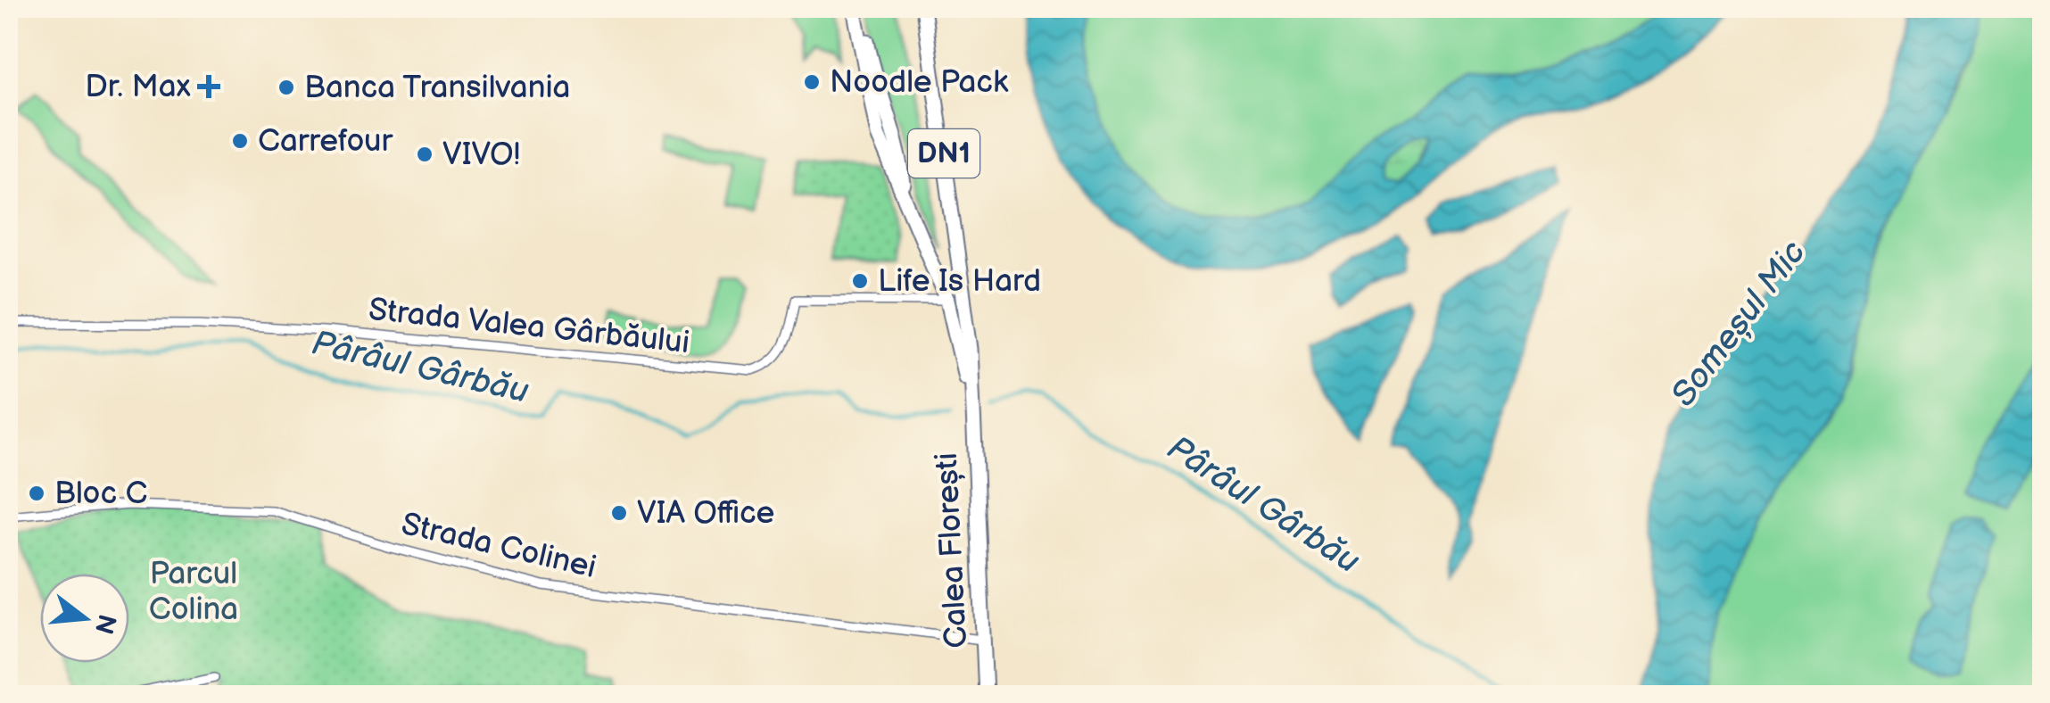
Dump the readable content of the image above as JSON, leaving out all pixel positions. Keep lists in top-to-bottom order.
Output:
{
  "streets": {
    "main road": ["DN1", "Calea Florești"],
    "street": ["Strada Valea Gârbăului", "Strada Colinei"]
  },
  "crossings": [
    ["DN1", "Strada Valea Gârbăului"],
    ["DN1", "Calea Florești"],
    ["Strada Colinei", "Calea Florești"]
  ],
  "water": ["Someșul Mic", "Pârâul Gârbău"],
  "parks": ["Parcul Colina"],
  "places": {
    "other": [
      "Noodle Pack",
      "Banca Transilvania",
      "Carrefour",
      "VIVO!",
      "Life Is Hard",
      "Bloc C",
      "VIA Office"
    ],
    "health": ["Dr. Max"]
  },
  "north": "right"
}
